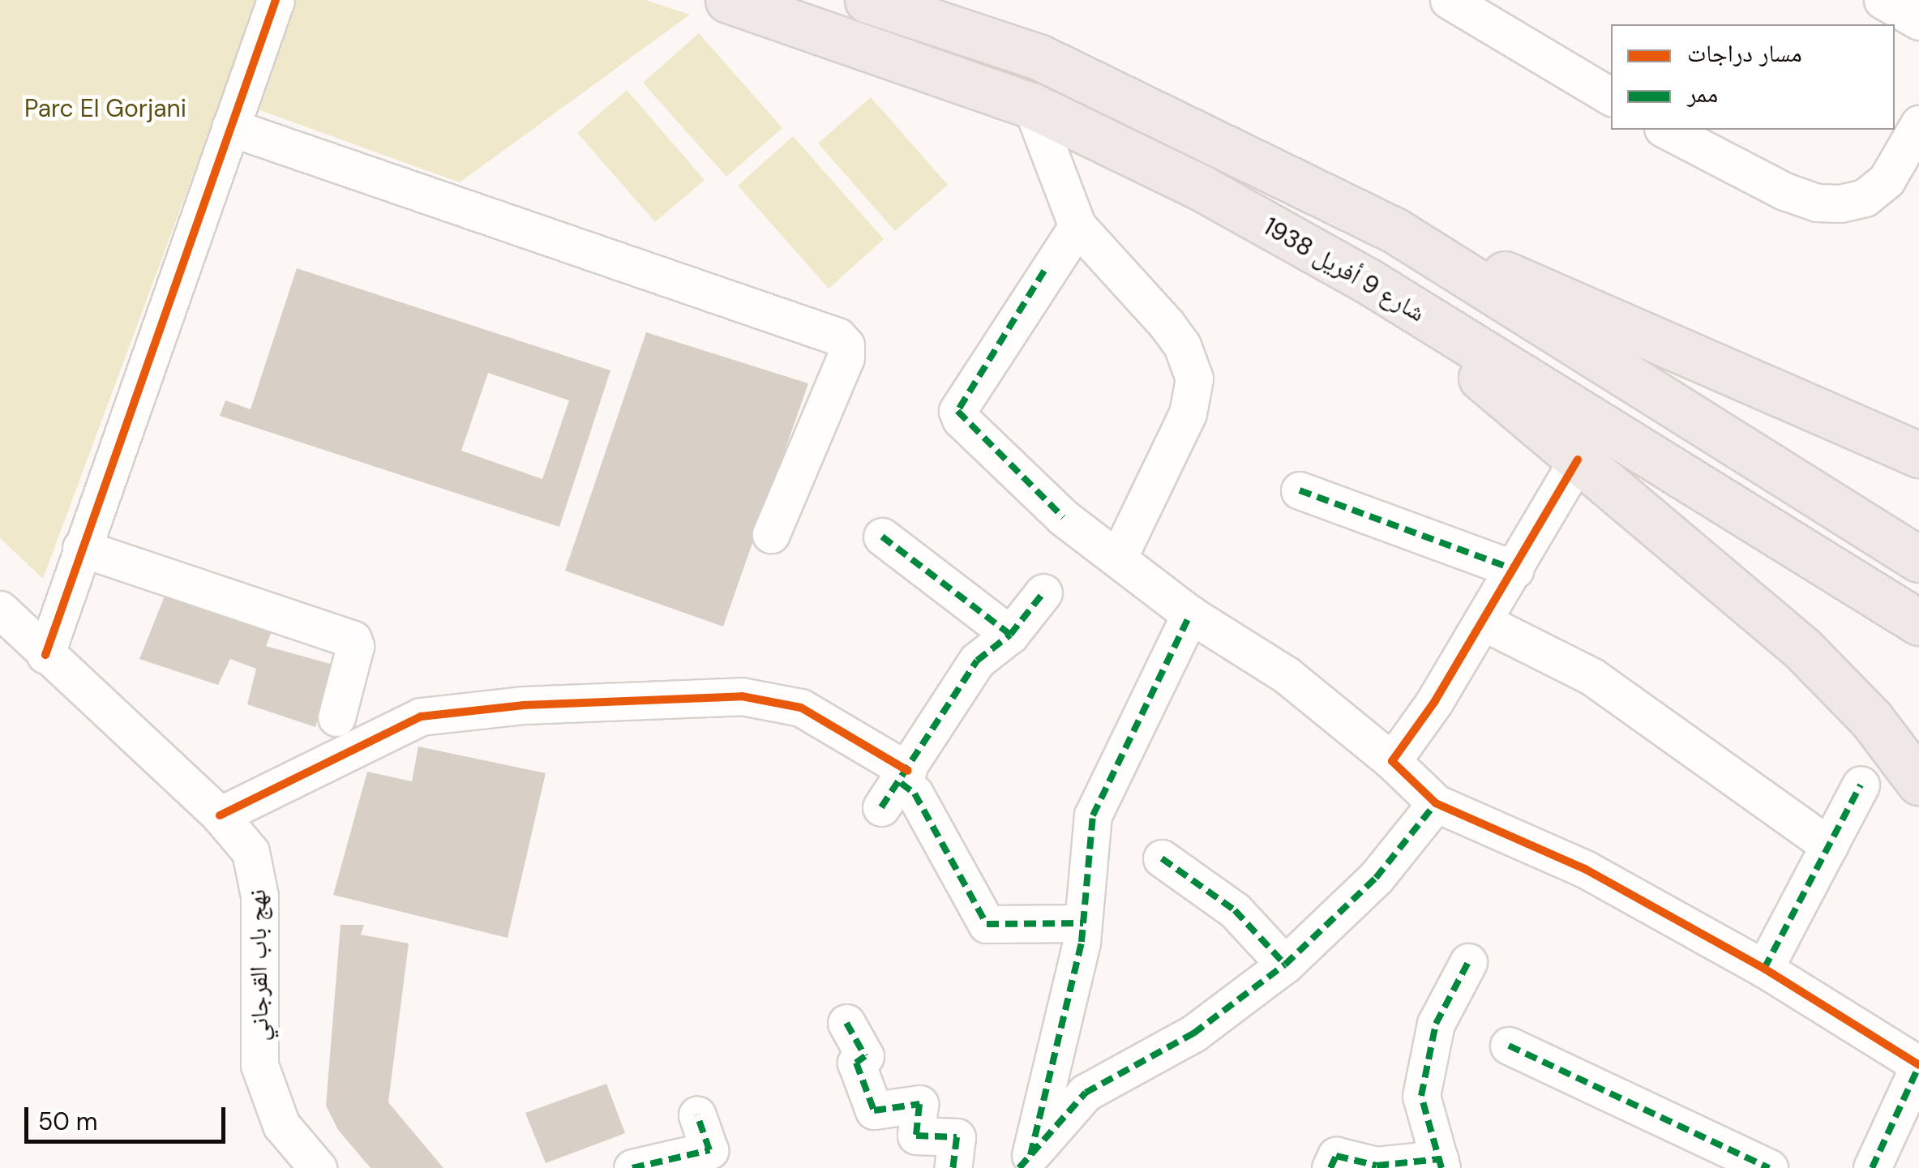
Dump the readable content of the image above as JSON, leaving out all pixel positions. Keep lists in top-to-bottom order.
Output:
{
  "streets": {
    "main road": ["شارع 9 أفريل 1938"],
    "street": ["نهج باب القرجاني"]
  },
  "parks": ["Parc El Gorjani"],
  "legend": ["مسار دراجات", "ممر"],
  "scale_bar": "50 m"
}
